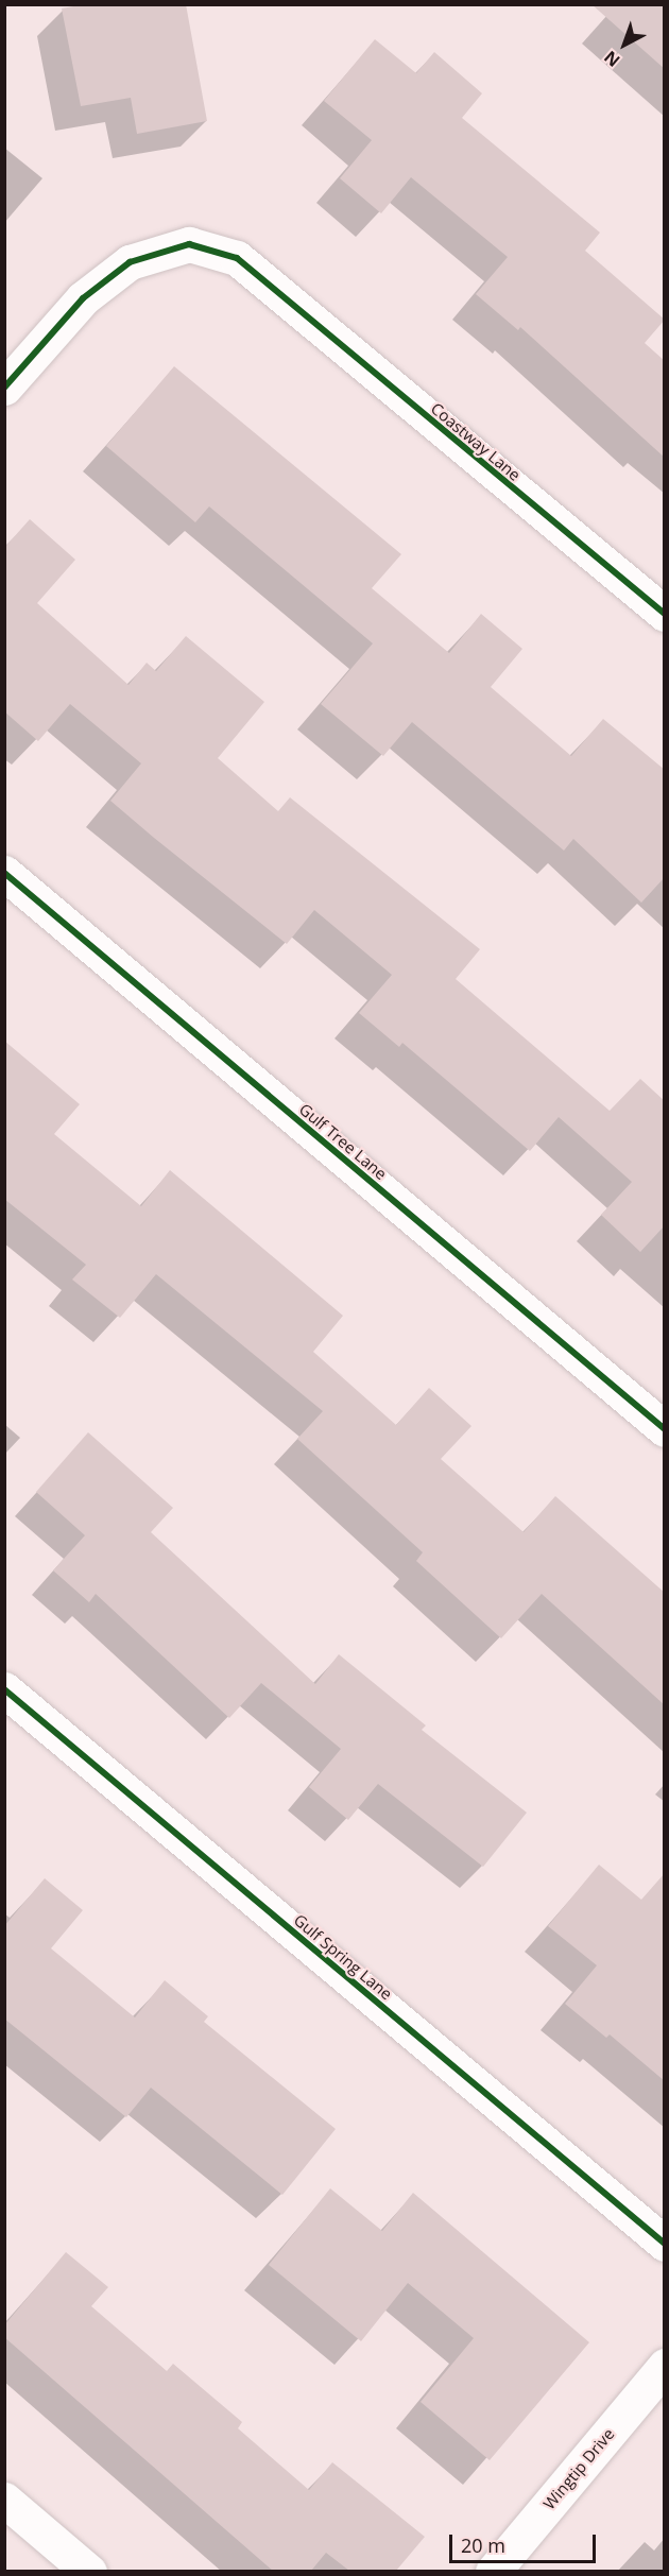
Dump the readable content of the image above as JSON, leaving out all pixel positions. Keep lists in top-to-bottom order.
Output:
{
  "streets": {
    "street": [
      "Coastway Lane",
      "Gulf Tree Lane",
      "Gulf Spring Lane",
      "Wingtip Drive"
    ]
  },
  "scale_bar": "20 m",
  "north": "bottom left"
}
